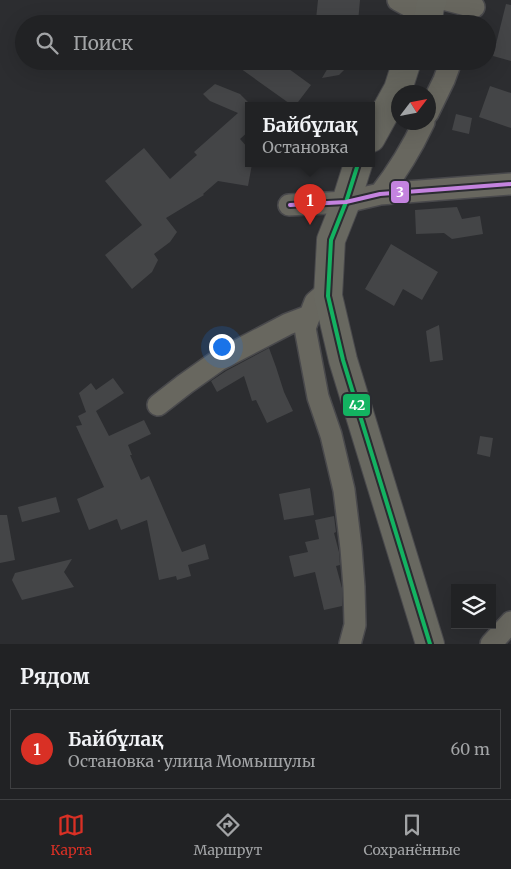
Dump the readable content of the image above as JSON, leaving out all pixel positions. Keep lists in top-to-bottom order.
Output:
{
  "lines": ["transit line 42", "transit line 3"],
  "north": "top right",
  "page": {
    "search": "Поиск",
    "popup": ["Байбұлақ", "Остановка"],
    "pins": "1",
    "heading": "Рядом",
    "list": [
      {
        "mark": "1",
        "name": "Байбұлақ",
        "note": "Остановка · улица Момышулы",
        "value": "60 m"
      }
    ],
    "nav": ["Карта", "Маршрут", "Сохранённые"]
  }
}
